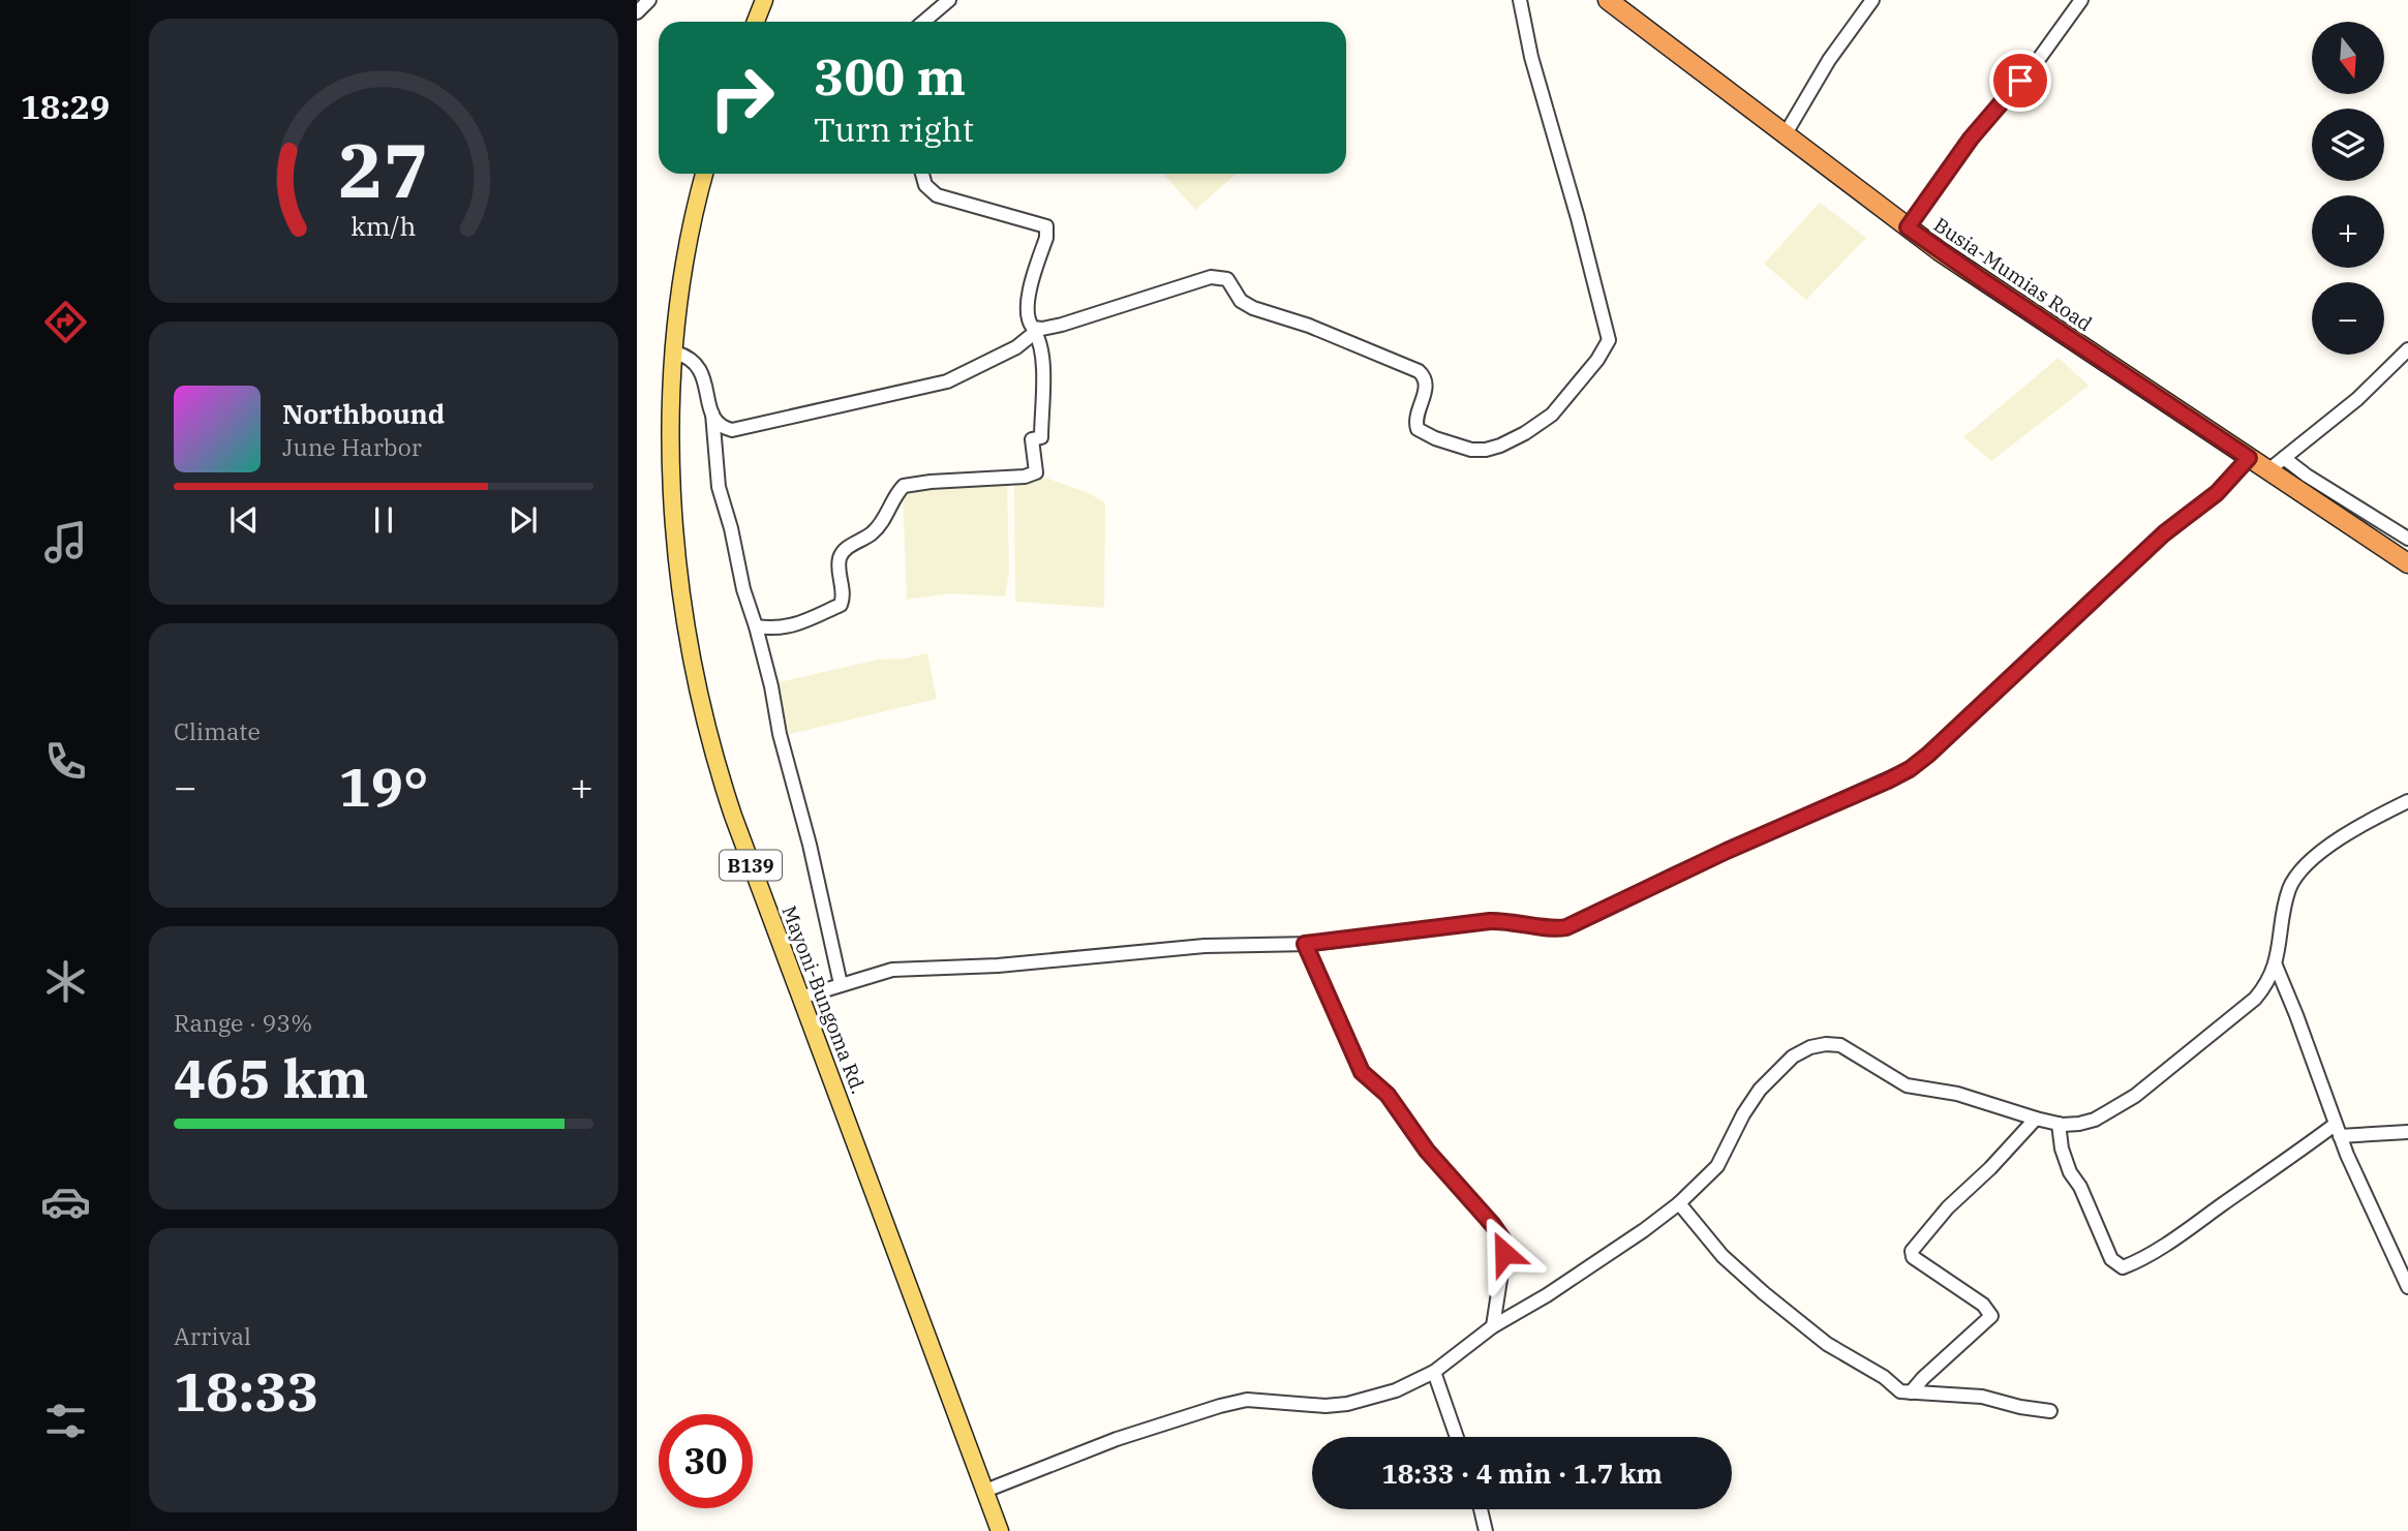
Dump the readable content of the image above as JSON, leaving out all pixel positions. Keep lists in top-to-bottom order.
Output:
{
  "streets": {
    "highway": ["Busia-Mumias Road"],
    "main road": ["B139", "Mayoni-Bungoma Rd."]
  },
  "north": "bottom",
  "page": {
    "tabs": "18:29",
    "map_buttons": ["+", "−"],
    "turn": ["300 m", "Turn right"],
    "song": ["Northbound", "June Harbor"],
    "tile": [
      "Climate",
      ["Range · 93%", "465 km"],
      ["Arrival", "18:33"]
    ],
    "heat": ["−", "19°", "+"],
    "limit": "30",
    "trip": "18:33 · 4 min · 1.7 km",
    "gauge": ["27", "km/h"]
  }
}
